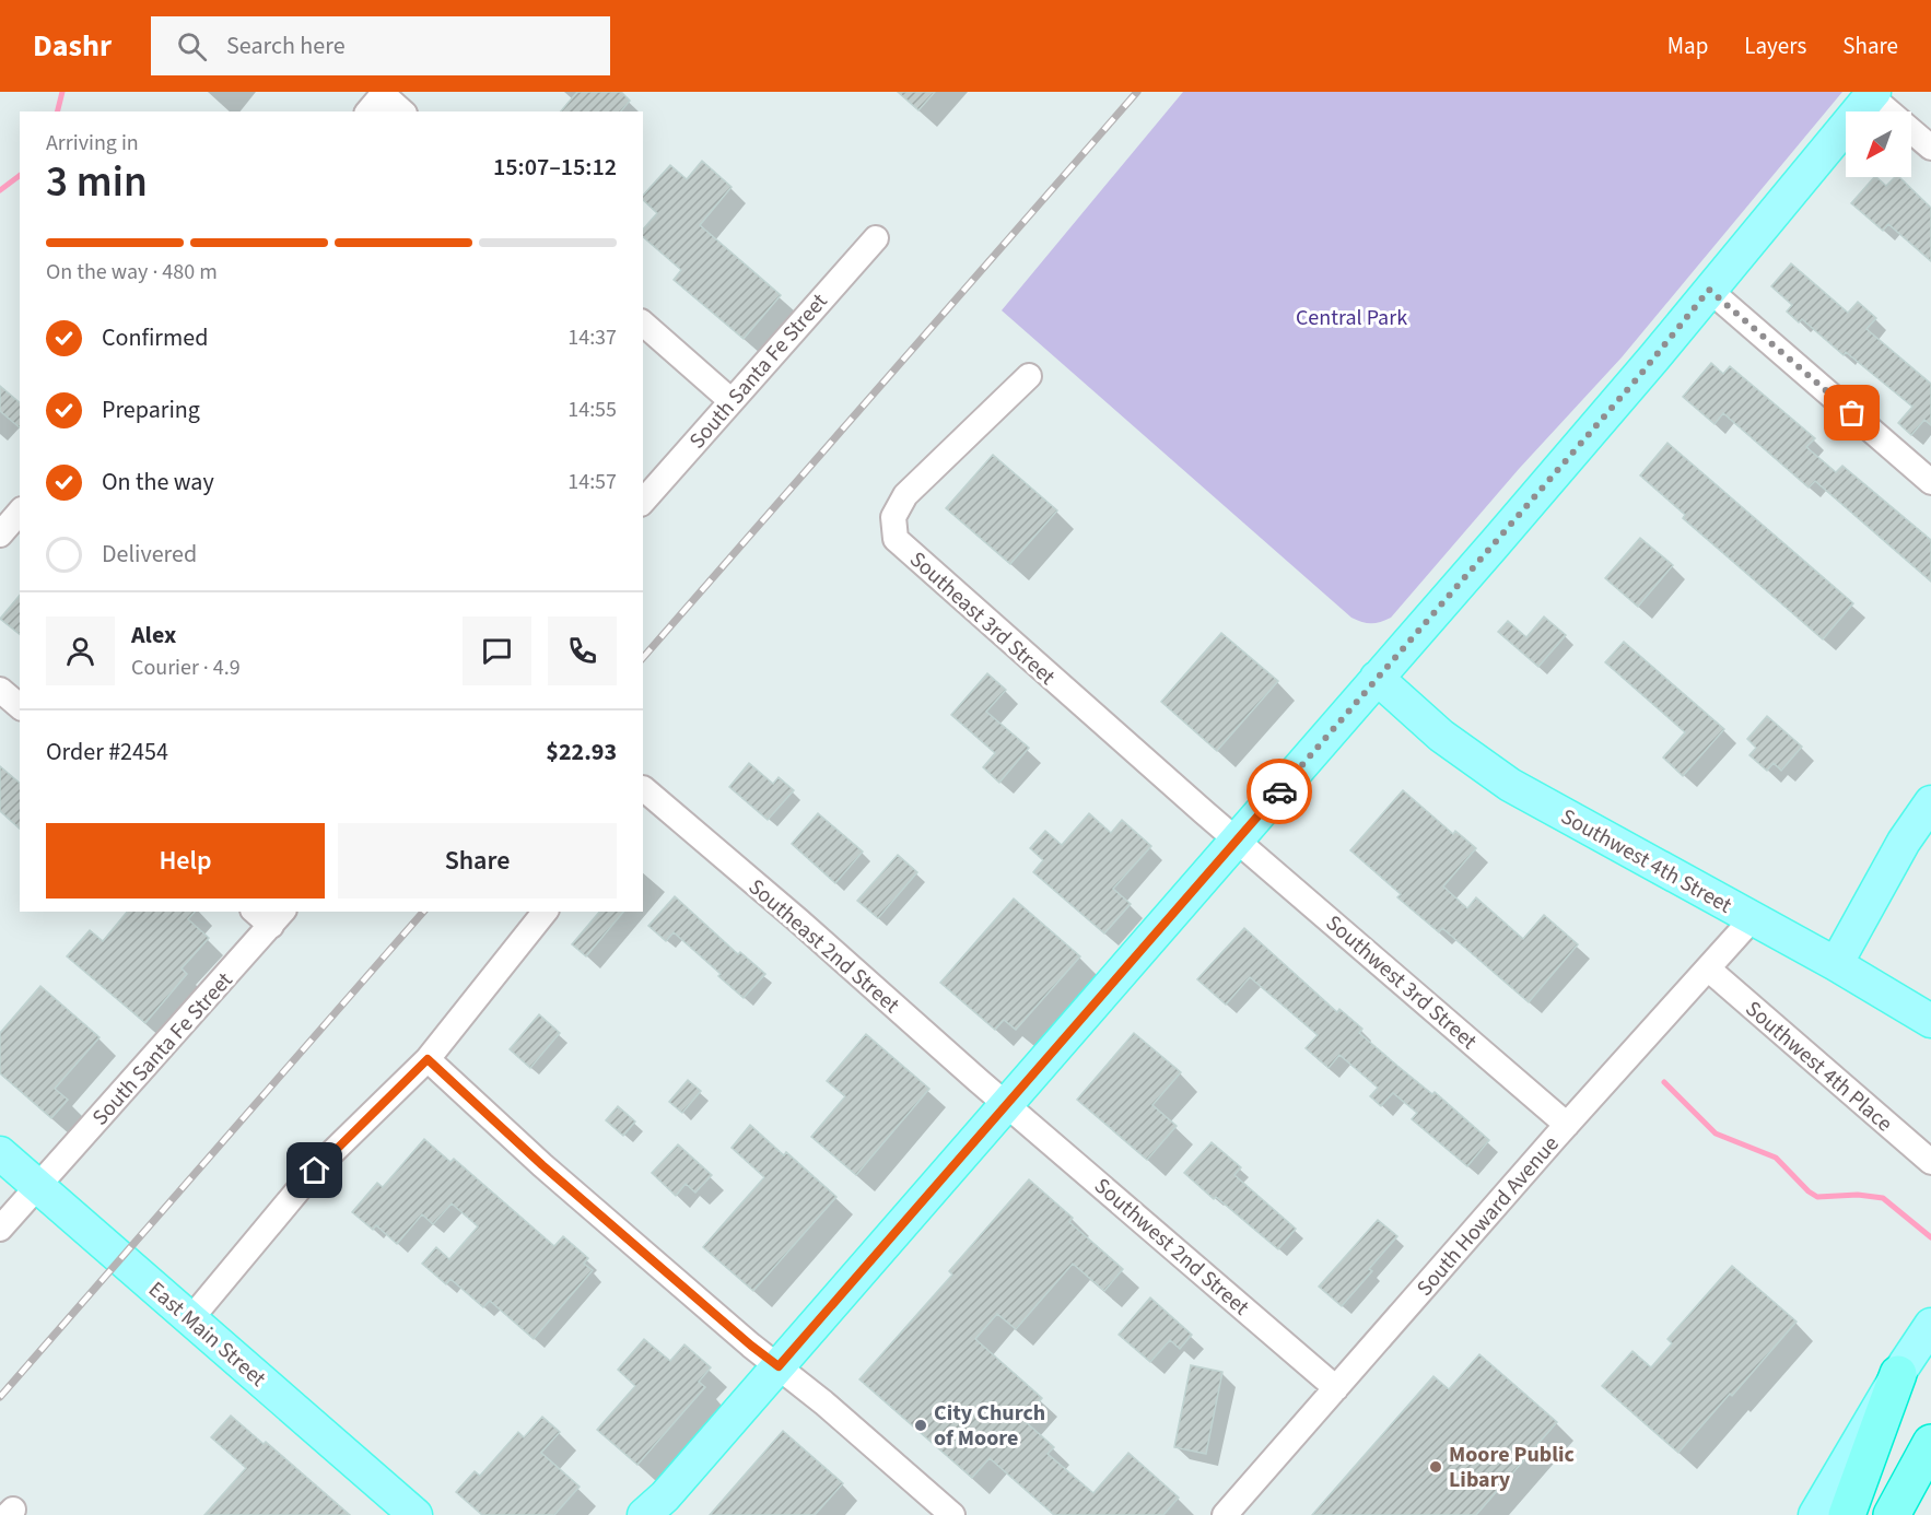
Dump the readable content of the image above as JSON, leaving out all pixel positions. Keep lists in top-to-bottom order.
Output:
{
  "streets": {
    "main road": ["Southwest 4th Street", "East Main Street"],
    "street": [
      "South Santa Fe Street",
      "Southeast 3rd Street",
      "Southeast 2nd Street",
      "Southwest 3rd Street",
      "Southwest 4th Place",
      "South Howard Avenue",
      "Southwest 2nd Street"
    ]
  },
  "crossings": [
    ["South Santa Fe Street", "East Main Street"],
    ["Southeast 3rd Street", "Southwest 3rd Street"],
    ["Southwest 4th Street", "South Howard Avenue"],
    ["Southeast 2nd Street", "Southwest 2nd Street"],
    ["Southwest 3rd Street", "South Howard Avenue"],
    ["Southwest 4th Place", "South Howard Avenue"],
    ["South Howard Avenue", "Southwest 2nd Street"]
  ],
  "parks": ["Central Park"],
  "places": ["City Church of Moore", "Moore Public Libary"],
  "north": "bottom left",
  "page": {
    "header": "Dashr",
    "search": "Search here",
    "nav": ["Map", "Layers", "Share"],
    "heading": ["3 min", "Arriving in", "15:07–15:12"],
    "panel": [
      "Alex",
      "Courier · 4.9",
      "Order #2454",
      "$22.93"
    ],
    "bar": "On the way · 480 m",
    "list": [
      ["Confirmed", "14:37"],
      ["Preparing", "14:55"],
      ["On the way", "14:57"],
      "Delivered"
    ],
    "buttons": ["Help", "Share"]
  }
}
